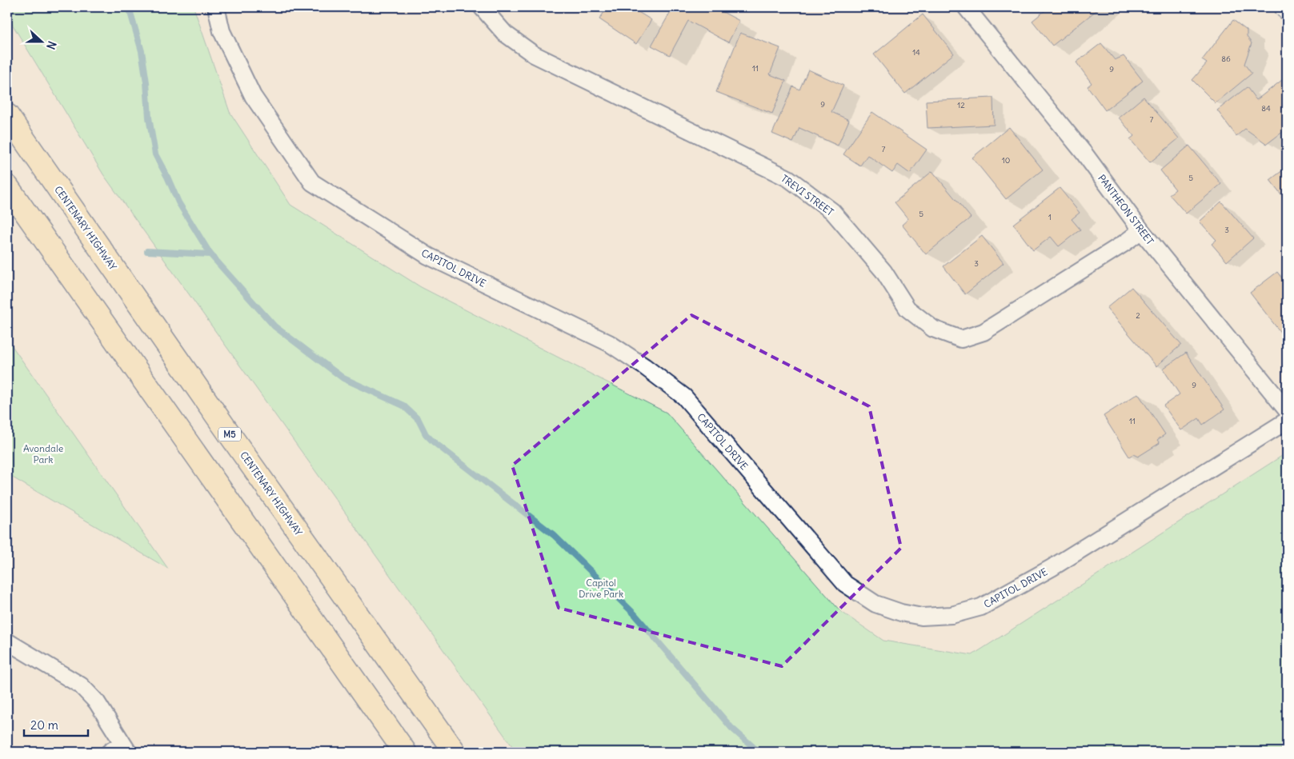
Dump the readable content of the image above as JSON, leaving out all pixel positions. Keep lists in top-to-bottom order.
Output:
{
  "streets": {
    "highway": ["CENTENARY HIGHWAY", "M5"],
    "street": ["TREVI STREET", "PANTHEON STREET", "CAPITOL DRIVE"]
  },
  "crossings": [
    ["TREVI STREET", "PANTHEON STREET"]
  ],
  "parks": ["Avondale Park", "Capitol Drive Park"],
  "house_numbers": [
    "14",
    "86",
    "11",
    "9",
    "9",
    "12",
    "84",
    "7",
    "7",
    "10",
    "5",
    "5",
    "1",
    "3",
    "3",
    "2",
    "9",
    "11"
  ],
  "scale_bar": "20 m",
  "north": "right"
}
